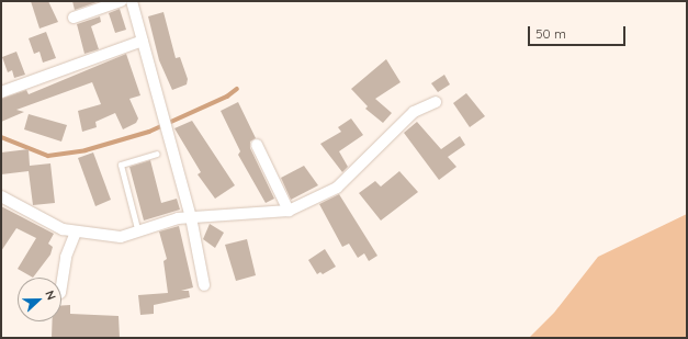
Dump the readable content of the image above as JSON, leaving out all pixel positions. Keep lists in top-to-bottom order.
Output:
{
  "scale_bar": "50 m",
  "north": "right"
}
